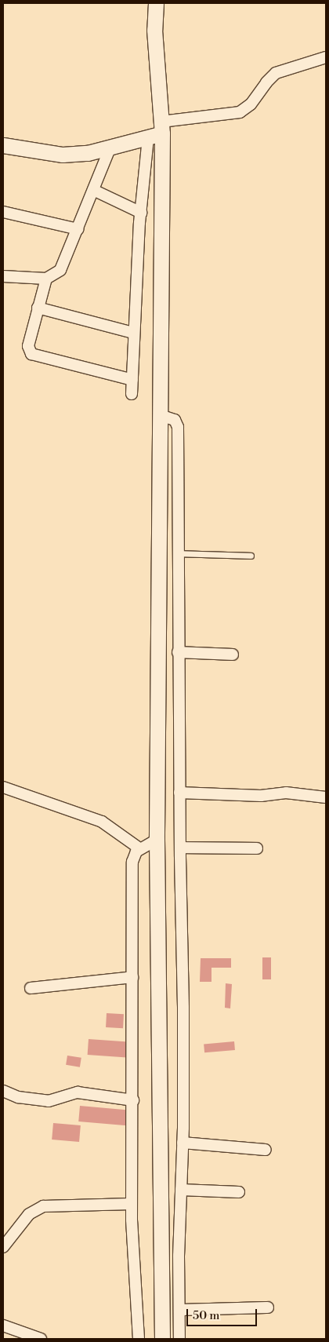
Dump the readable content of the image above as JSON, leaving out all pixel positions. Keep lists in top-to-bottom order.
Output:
{
  "scale_bar": "50 m"
}
